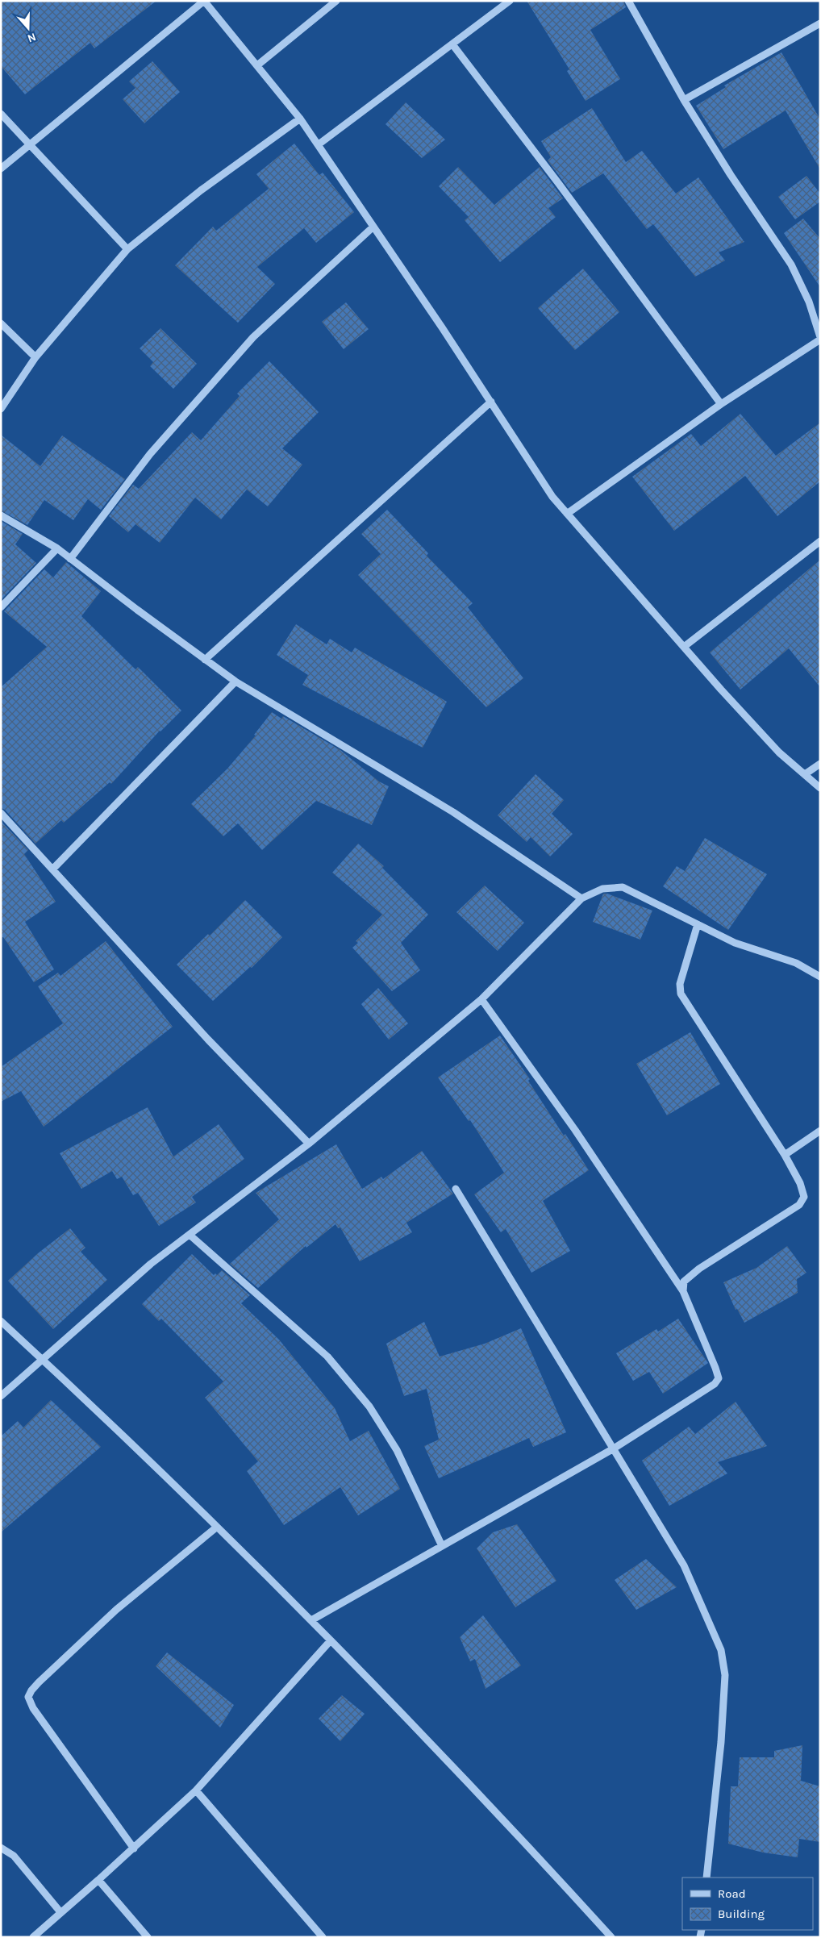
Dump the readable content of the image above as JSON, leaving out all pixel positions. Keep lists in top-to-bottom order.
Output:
{
  "legend": ["Road", "Building"],
  "north": "bottom"
}
